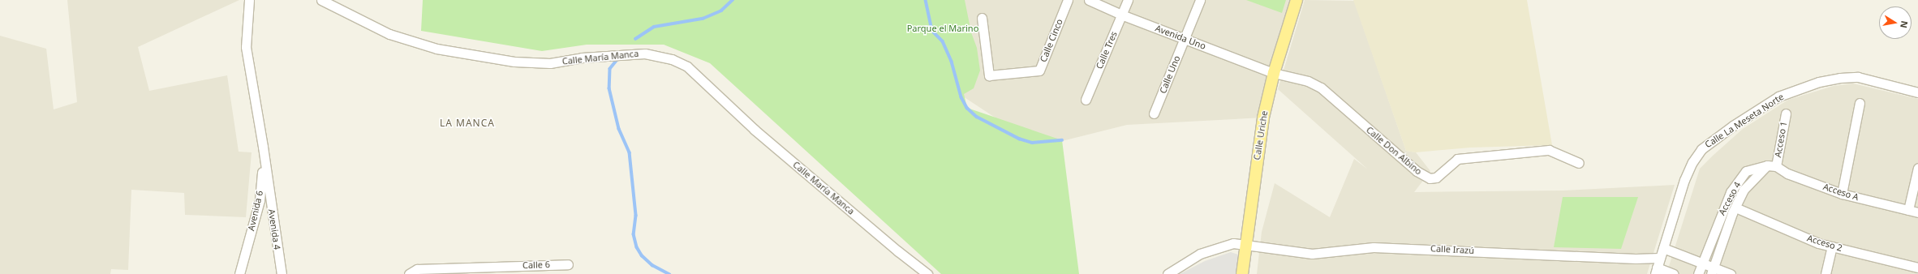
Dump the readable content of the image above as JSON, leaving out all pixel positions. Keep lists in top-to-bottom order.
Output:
{
  "streets": {
    "main road": ["Calle Uriche"],
    "street": [
      "Avenida Uno",
      "Calle Cinco",
      "Calle Tres",
      "Calle María Manca",
      "Calle Uno",
      "Calle La Meseta Norte",
      "Acceso 1",
      "Calle Don Albino",
      "Acceso A",
      "Acceso 4",
      "Avenida 6",
      "Avenida 4",
      "Acceso 2",
      "Calle Irazú",
      "Calle 6"
    ]
  },
  "crossings": [
    ["Avenida Uno", "Calle Tres"],
    ["Avenida Uno", "Calle Uno"],
    ["Avenida Uno", "Calle Uriche"],
    ["Avenida Uno", "Calle Don Albino"],
    ["Calle La Meseta Norte", "Calle Irazú"],
    ["Calle Uriche", "Calle Don Albino"],
    ["Calle Uriche", "Calle Irazú"],
    ["Acceso 1", "Acceso A"],
    ["Acceso 1", "Acceso 4"],
    ["Acceso A", "Acceso 4"],
    ["Acceso 4", "Acceso 2"],
    ["Avenida 6", "Avenida 4"]
  ],
  "districts": ["LA MANCA"],
  "parks": ["Parque el Marino"],
  "north": "right"
}
